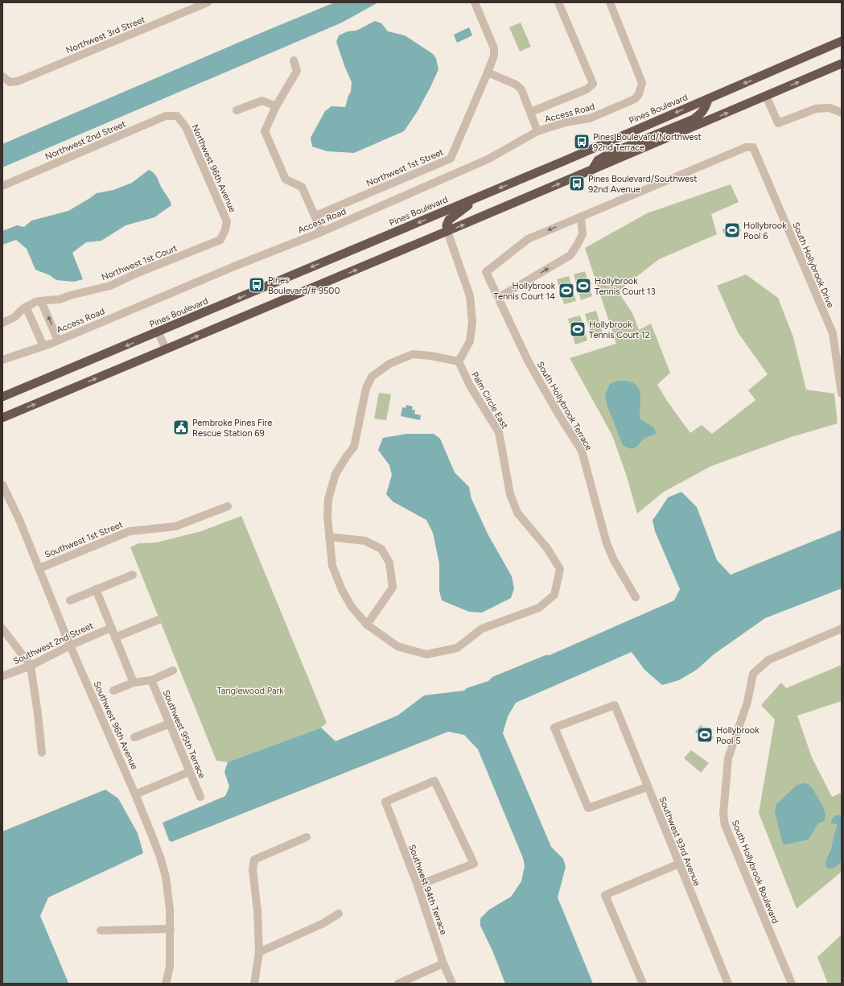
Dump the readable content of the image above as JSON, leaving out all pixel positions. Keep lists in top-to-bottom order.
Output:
{
  "streets": {
    "highway": ["Pines Boulevard"],
    "street": [
      "Northwest 3rd Street",
      "Access Road",
      "Northwest 2nd Street",
      "Northwest 1st Street",
      "Northwest 96th Avenue",
      "Northwest 1st Court",
      "South Hollybrook Drive",
      "Palm Circle East",
      "South Hollybrook Terrace",
      "Southwest 1st Street",
      "Southwest 2nd Street",
      "Southwest 96th Avenue",
      "Southwest 95th Terrace",
      "Southwest 93rd Avenue",
      "South Hollybrook Boulevard",
      "Southwest 94th Terrace"
    ]
  },
  "crossings": [
    ["Northwest 2nd Street", "Northwest 96th Avenue"],
    ["Northwest 96th Avenue", "Northwest 1st Court"],
    ["South Hollybrook Drive", "South Hollybrook Terrace"],
    ["Southwest 1st Street", "Southwest 96th Avenue"],
    ["Southwest 2nd Street", "Southwest 96th Avenue"]
  ],
  "parks": ["Tanglewood Park"],
  "places": {
    "bus stop": ["Pines Boulevard/Northwest 92nd Terrace", "Pines Boulevard/Southwest 92nd Avenue", "Pines Boulevard/# 9500"],
    "sports": [
      "Hollybrook Pool 6",
      "Hollybrook Tennis Court 13",
      "Hollybrook Tennis Court 14",
      "Hollybrook Tennis Court 12",
      "Hollybrook Pool 5"
    ],
    "public building": ["Pembroke Pines Fire Rescue Station 69"]
  }
}
